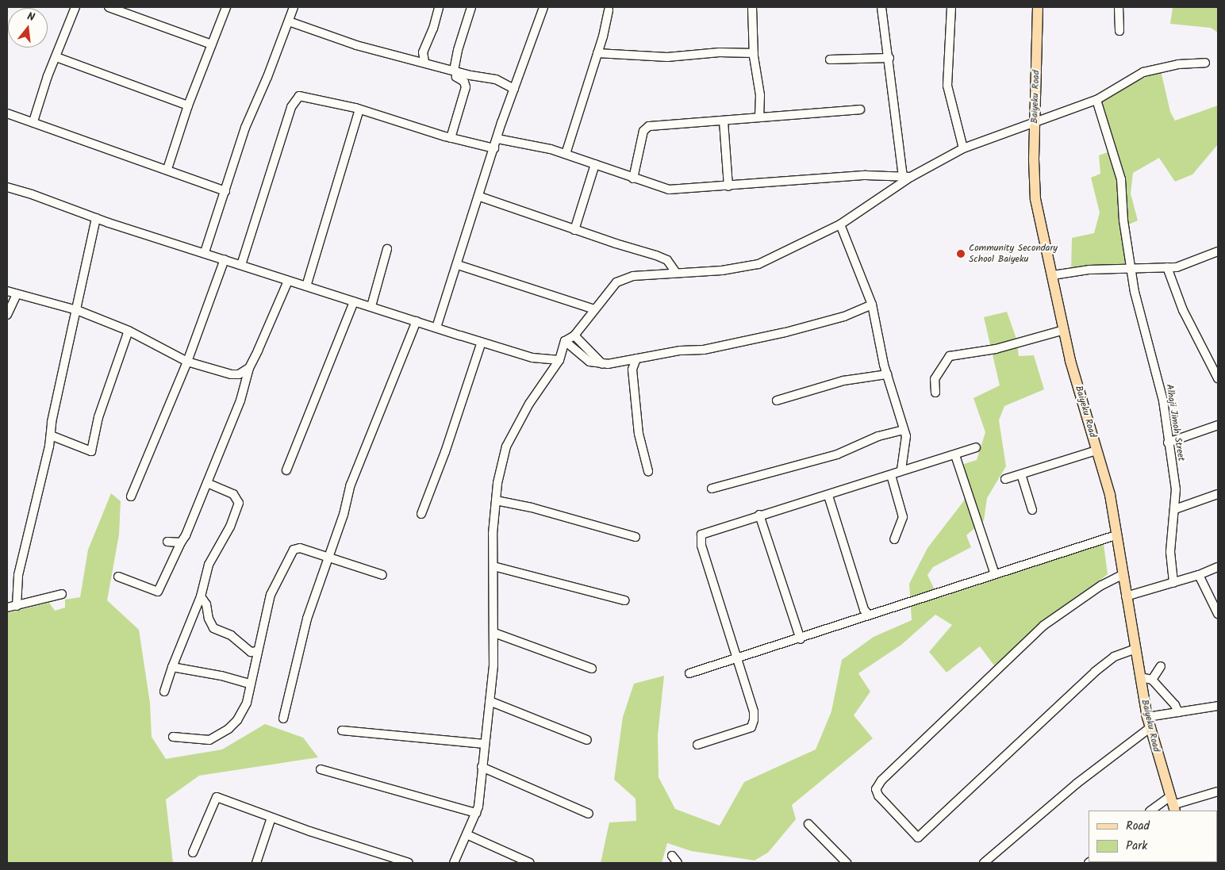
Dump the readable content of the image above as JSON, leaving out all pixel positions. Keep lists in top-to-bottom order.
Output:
{
  "streets": {
    "main road": ["Baiyeku Road"],
    "street": ["Alhaji Jimoh Street"]
  },
  "places": ["Community Secondary School Baiyeku"],
  "legend": ["Road", "Park"],
  "north": "top"
}
